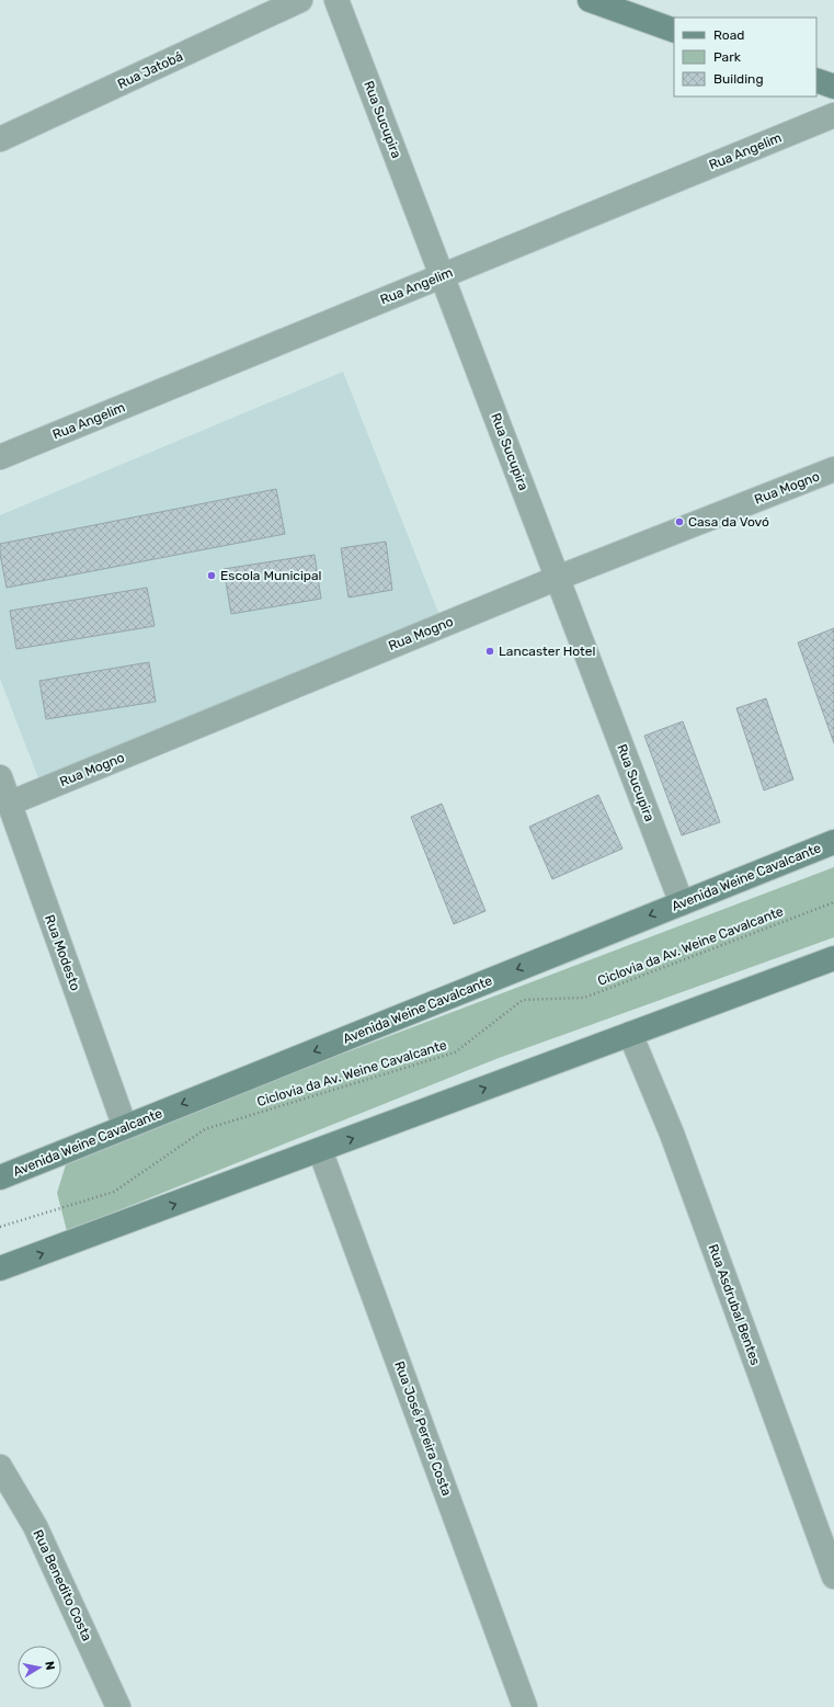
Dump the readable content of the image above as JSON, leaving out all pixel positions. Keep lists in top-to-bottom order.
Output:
{
  "streets": {
    "main road": ["Avenida Weine Cavalcante"],
    "street": [
      "Rua Jatobá",
      "Rua Sucupira",
      "Rua Angelim",
      "Rua Mogno",
      "Rua Modesto",
      "Rua Asdrubal Bentes",
      "Rua José Pereira Costa",
      "Rua Benedito Costa"
    ],
    "path": ["Ciclovia da Av. Weine Cavalcante"]
  },
  "crossings": [
    ["Rua Sucupira", "Rua Angelim"],
    ["Rua Sucupira", "Rua Mogno"],
    ["Rua Sucupira", "Avenida Weine Cavalcante"],
    ["Rua Mogno", "Rua Modesto"],
    ["Avenida Weine Cavalcante", "Rua Modesto"]
  ],
  "places": ["Casa da Vovó", "Escola Municipal", "Lancaster Hotel"],
  "legend": ["Road", "Park", "Building"],
  "north": "right"
}
